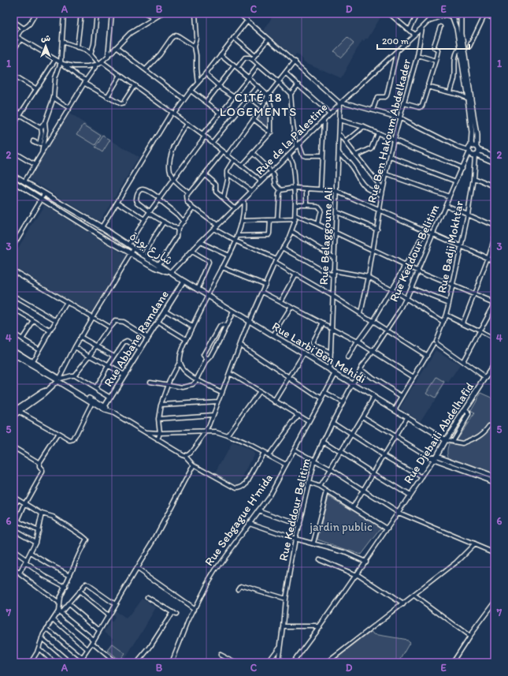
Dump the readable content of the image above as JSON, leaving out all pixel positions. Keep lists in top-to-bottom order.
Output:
{
  "streets": {
    "street": [
      "Rue Ben Hakoum Abdelkader",
      "Rue de la Palestine",
      "Rue Belaggoune Ali",
      "Rue Badji Mokhtar",
      "شارع بودة",
      "Rue Keddour Belitim",
      "Rue Abbane Ramdane",
      "Rue Larbi Ben Mehidi",
      "Rue Djebaili Abdelhafid",
      "Rue Sebgague H'mida"
    ]
  },
  "crossings": [
    ["Rue Ben Hakoum Abdelkader", "Rue de la Palestine"],
    ["Rue de la Palestine", "Rue Belaggoune Ali"],
    ["Rue de la Palestine", "شارع بودة"],
    ["Rue de la Palestine", "Rue Larbi Ben Mehidi"],
    ["Rue Belaggoune Ali", "Rue Larbi Ben Mehidi"],
    ["Rue Badji Mokhtar", "Rue Keddour Belitim"],
    ["Rue Badji Mokhtar", "Rue Larbi Ben Mehidi"],
    ["شارع بودة", "Rue Larbi Ben Mehidi"],
    ["Rue Keddour Belitim", "Rue Larbi Ben Mehidi"],
    ["Rue Abbane Ramdane", "Rue Larbi Ben Mehidi"],
    ["Rue Larbi Ben Mehidi", "Rue Djebaili Abdelhafid"],
    ["Rue Larbi Ben Mehidi", "Rue Sebgague H'mida"]
  ],
  "districts": ["CITÉ 18 LOGEMENTS"],
  "parks": ["jardin public"],
  "scale_bar": "200 m",
  "north": "top",
  "grid": {
    "columns": [
      "A",
      "B",
      "C",
      "D",
      "E"
    ],
    "rows": [
      "1",
      "2",
      "3",
      "4",
      "5",
      "6",
      "7"
    ]
  }
}
